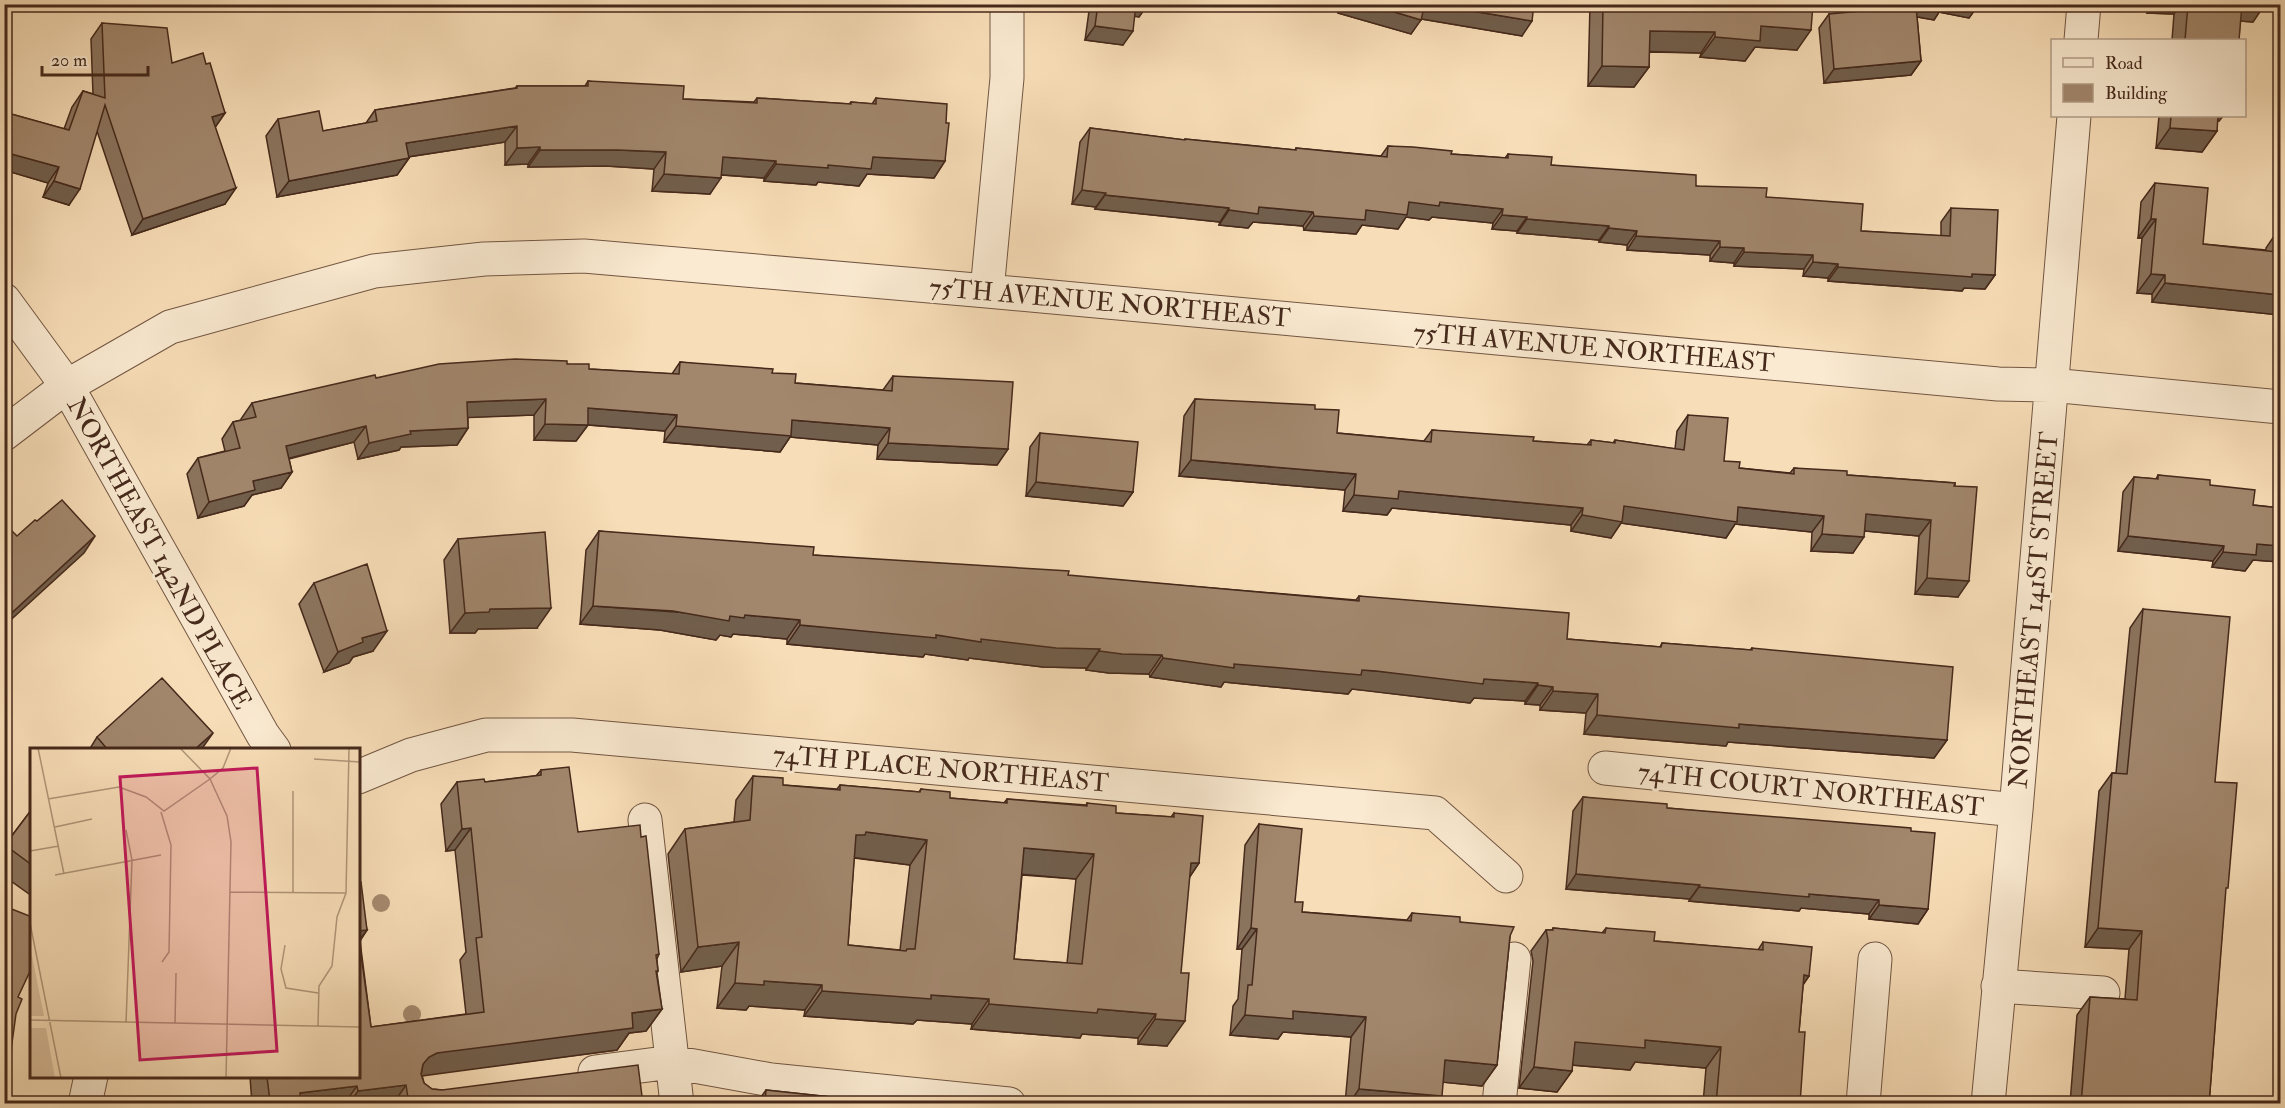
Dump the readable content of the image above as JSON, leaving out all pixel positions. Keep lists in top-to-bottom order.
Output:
{
  "streets": {
    "street": [
      "75TH AVENUE NORTHEAST",
      "NORTHEAST 142ND PLACE",
      "NORTHEAST 141ST STREET",
      "74TH PLACE NORTHEAST",
      "74TH COURT NORTHEAST"
    ]
  },
  "crossings": [
    ["75TH AVENUE NORTHEAST", "NORTHEAST 142ND PLACE"],
    ["75TH AVENUE NORTHEAST", "NORTHEAST 141ST STREET"],
    ["NORTHEAST 141ST STREET", "74TH COURT NORTHEAST"]
  ],
  "legend": ["Road", "Building"],
  "scale_bar": "20 m"
}
